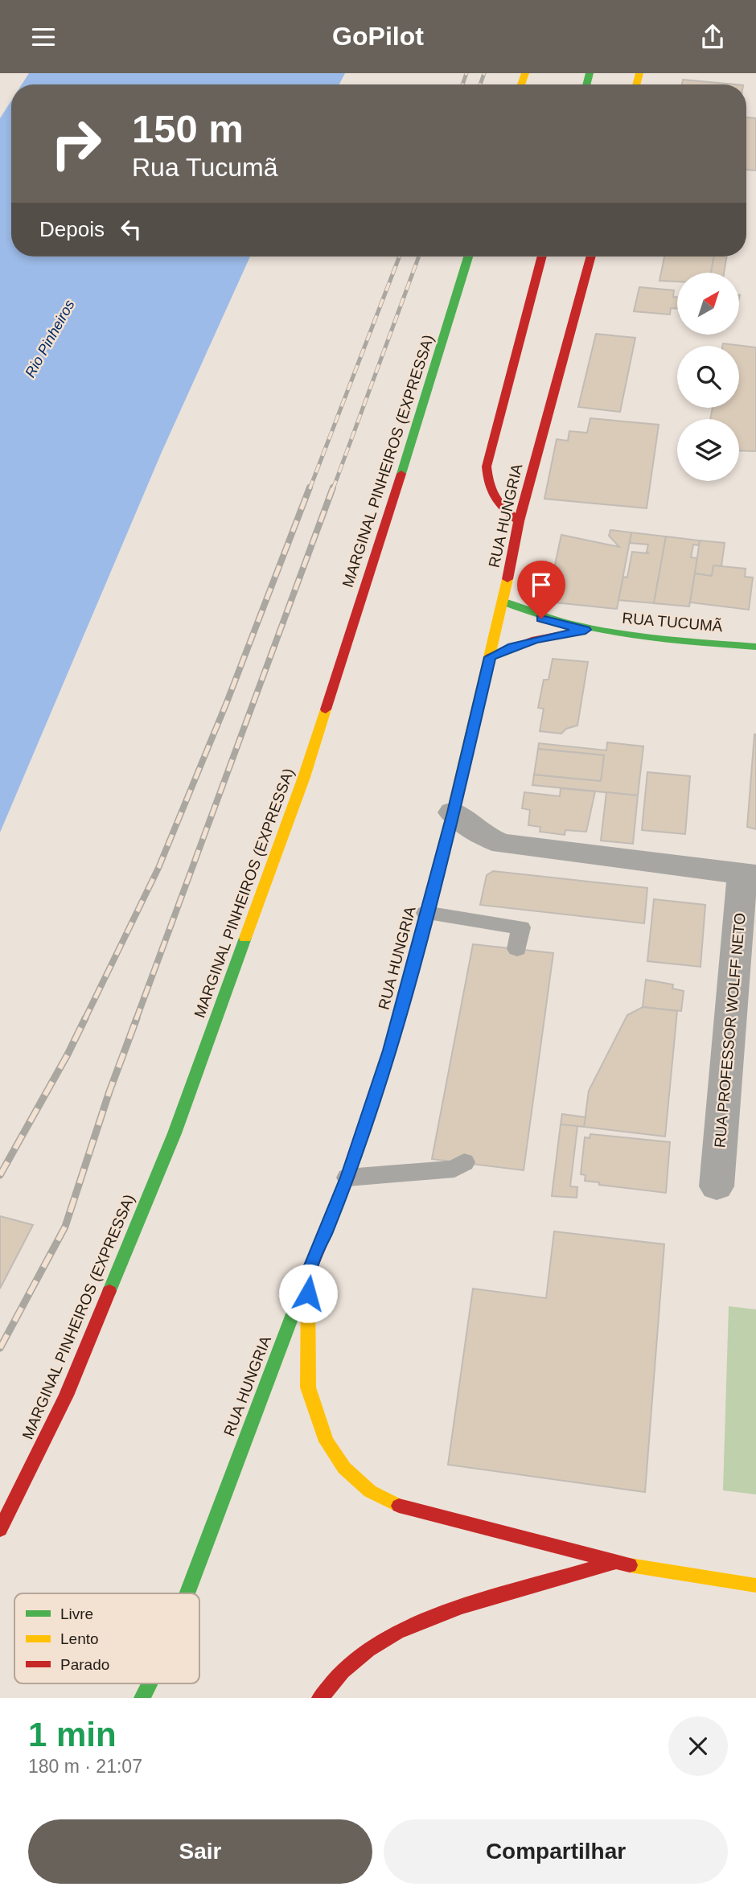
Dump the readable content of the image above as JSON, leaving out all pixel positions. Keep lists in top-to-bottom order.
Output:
{
  "streets": {
    "main road": ["MARGINAL PINHEIROS (EXPRESSA)", "RUA HUNGRIA", "RUA TUCUMÃ"],
    "street": ["RUA PROFESSOR WOLFF NETO"]
  },
  "crossings": [
    ["RUA HUNGRIA", "RUA TUCUMÃ"]
  ],
  "water": ["Rio Pinheiros"],
  "legend": ["Livre", "Lento", "Parado"],
  "north": "top right",
  "page": {
    "header": "GoPilot",
    "turn": ["150 m", "Rua Tucumã"],
    "then": "Depois",
    "heading": ["1 min", "180 m · 21:07"],
    "buttons": ["Sair", "Compartilhar"]
  }
}
